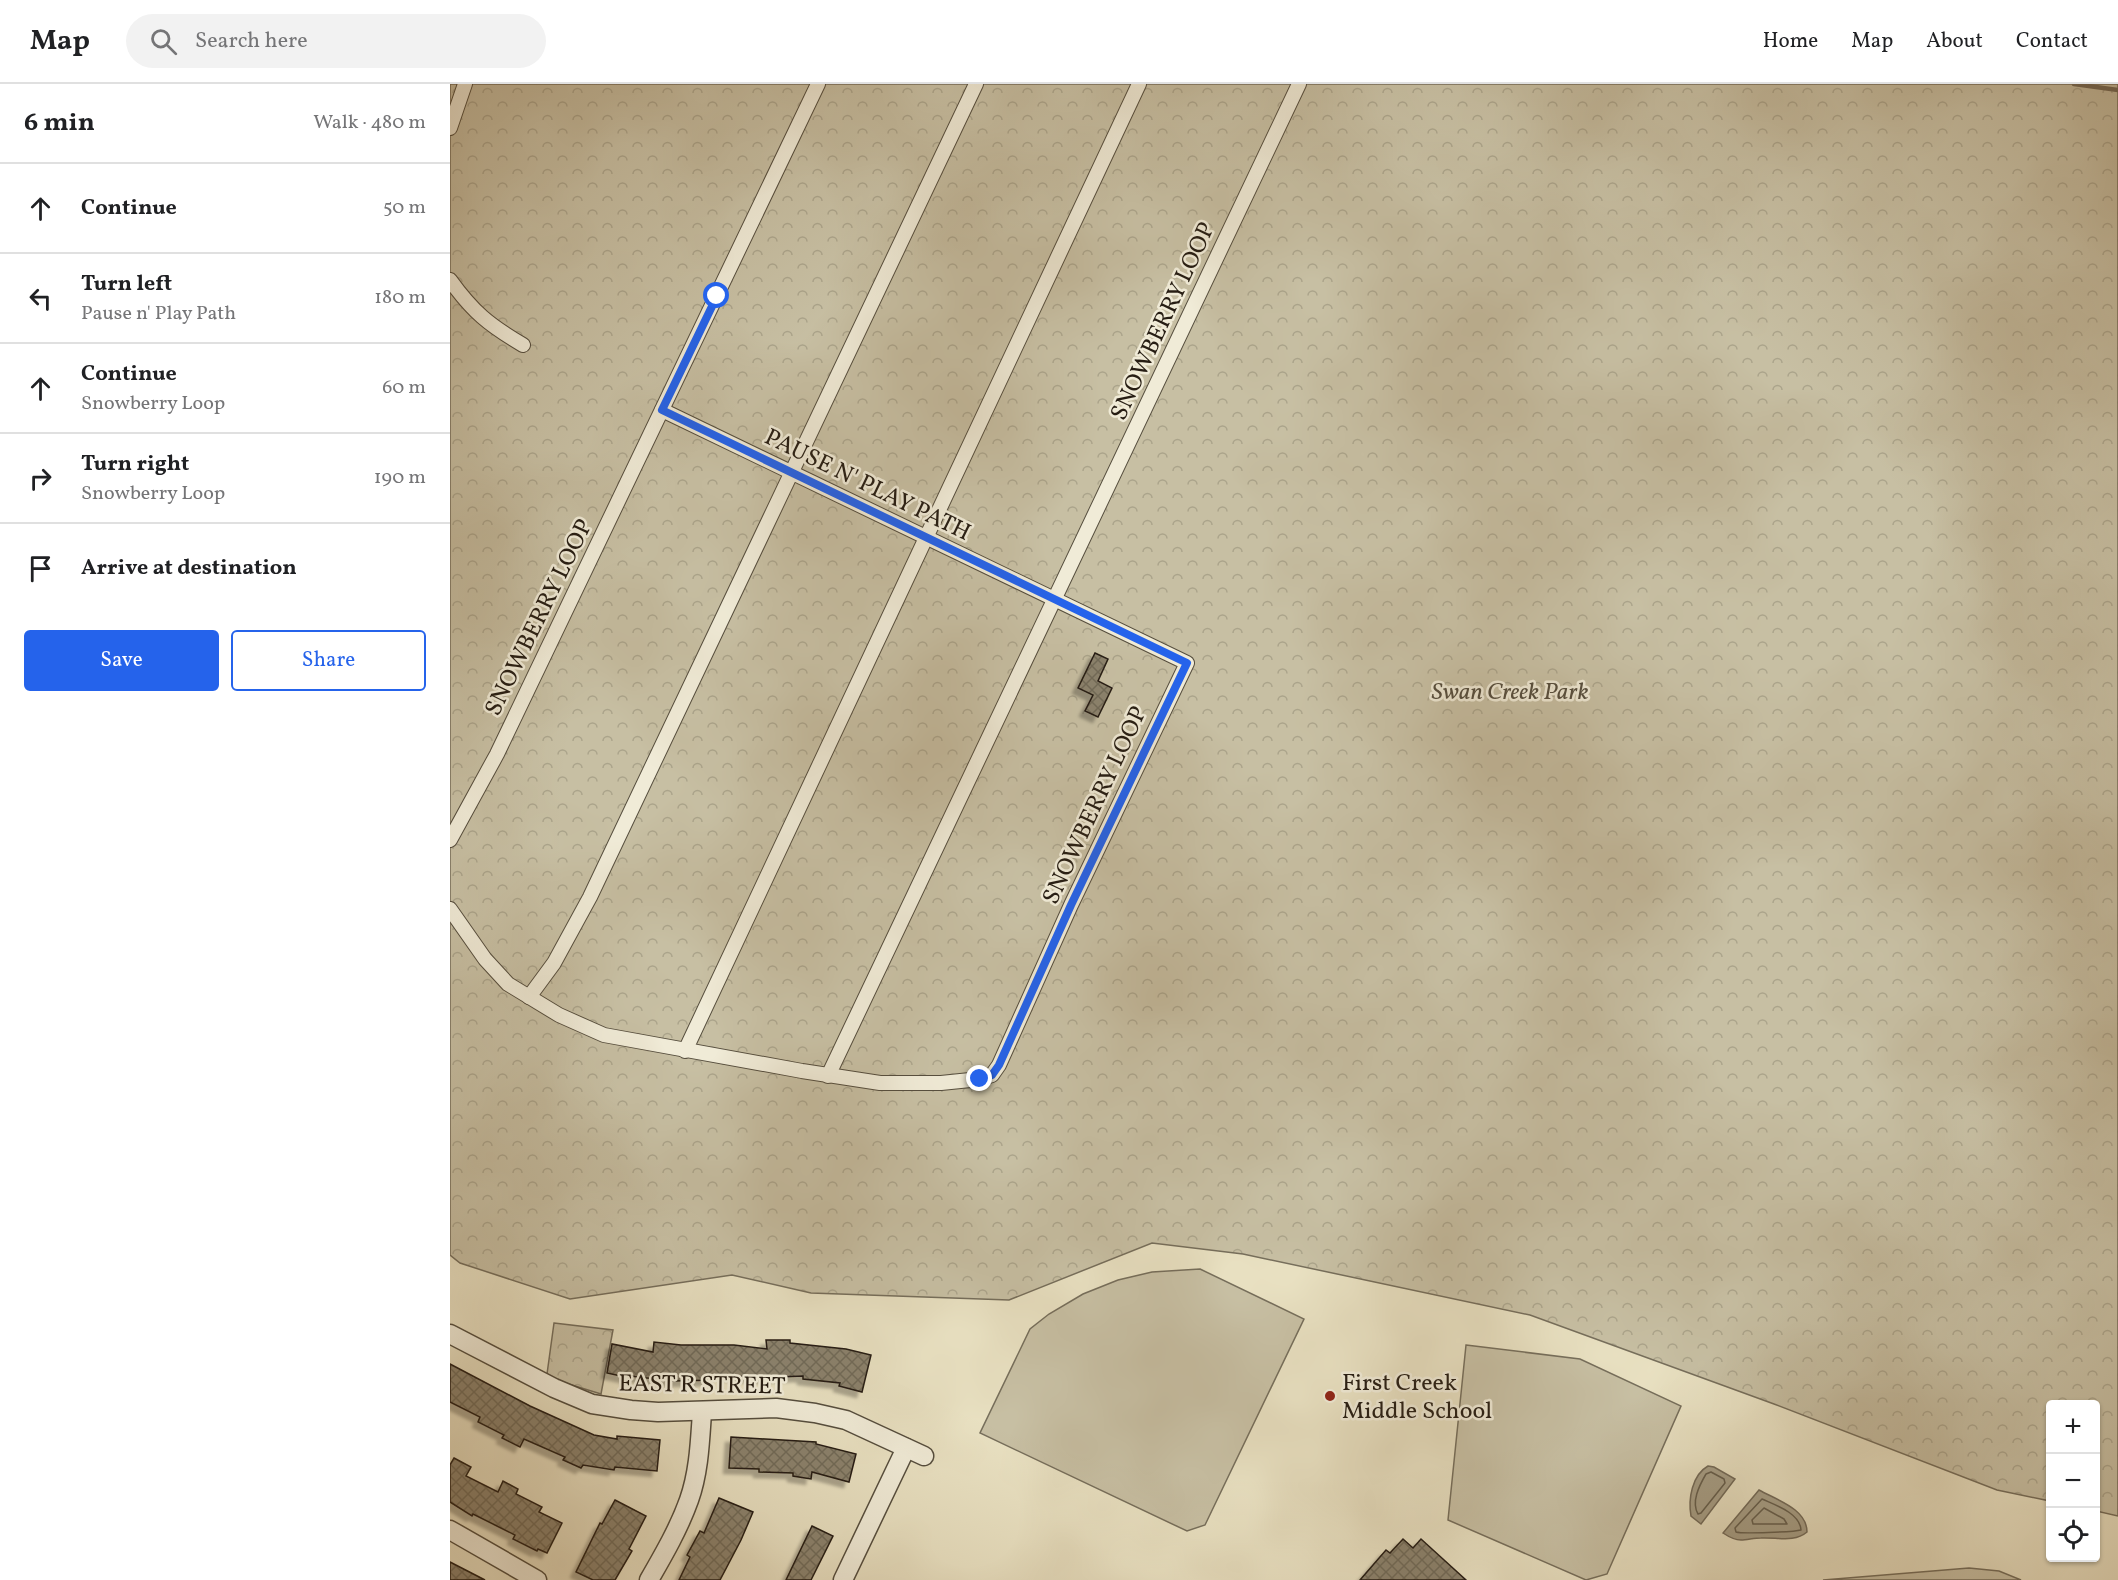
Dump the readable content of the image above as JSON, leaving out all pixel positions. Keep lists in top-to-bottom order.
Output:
{
  "streets": {
    "street": ["SNOWBERRY LOOP", "PAUSE N' PLAY PATH", "EAST R STREET"]
  },
  "crossings": [
    ["SNOWBERRY LOOP", "PAUSE N' PLAY PATH"]
  ],
  "parks": ["Swan Creek Park"],
  "places": ["First Creek Middle School"],
  "page": {
    "header": "Map",
    "search": "Search here",
    "nav": [
      "Home",
      "Map",
      "About",
      "Contact"
    ],
    "heading": ["6 min", "Walk · 480 m"],
    "list": [
      ["Continue", "50 m"],
      ["Turn left", "Pause n' Play Path", "180 m"],
      ["Continue", "Snowberry Loop", "60 m"],
      ["Turn right", "Snowberry Loop", "190 m"],
      "Arrive at destination"
    ],
    "buttons": ["Save", "Share"],
    "map_buttons": ["+", "−"]
  }
}
